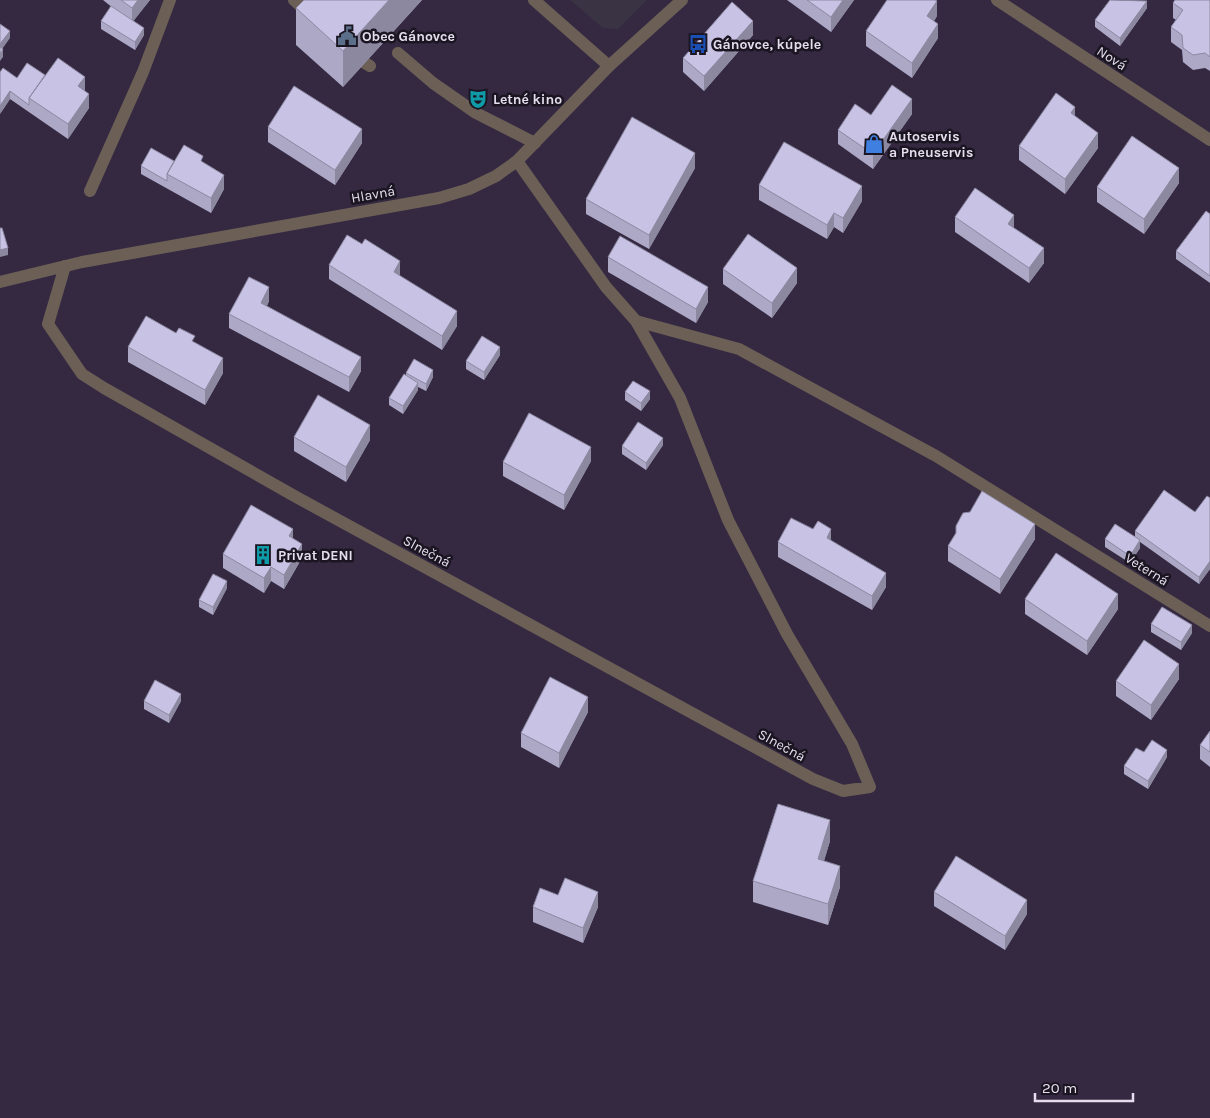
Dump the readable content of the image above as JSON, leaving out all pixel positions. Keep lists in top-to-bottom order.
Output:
{
  "streets": {
    "street": [
      "Nová",
      "Hlavná",
      "Slnečná",
      "Veterná"
    ]
  },
  "crossings": [
    ["Hlavná", "Slnečná"],
    ["Slnečná", "Veterná"]
  ],
  "places": {
    "public building": ["Obec Gánovce"],
    "bus stop": ["Gánovce, kúpele"],
    "theatre": ["Letné kino"],
    "shop": ["Autoservis a Pneuservis"],
    "building": ["Privat DENI"]
  },
  "scale_bar": "20 m"
}
